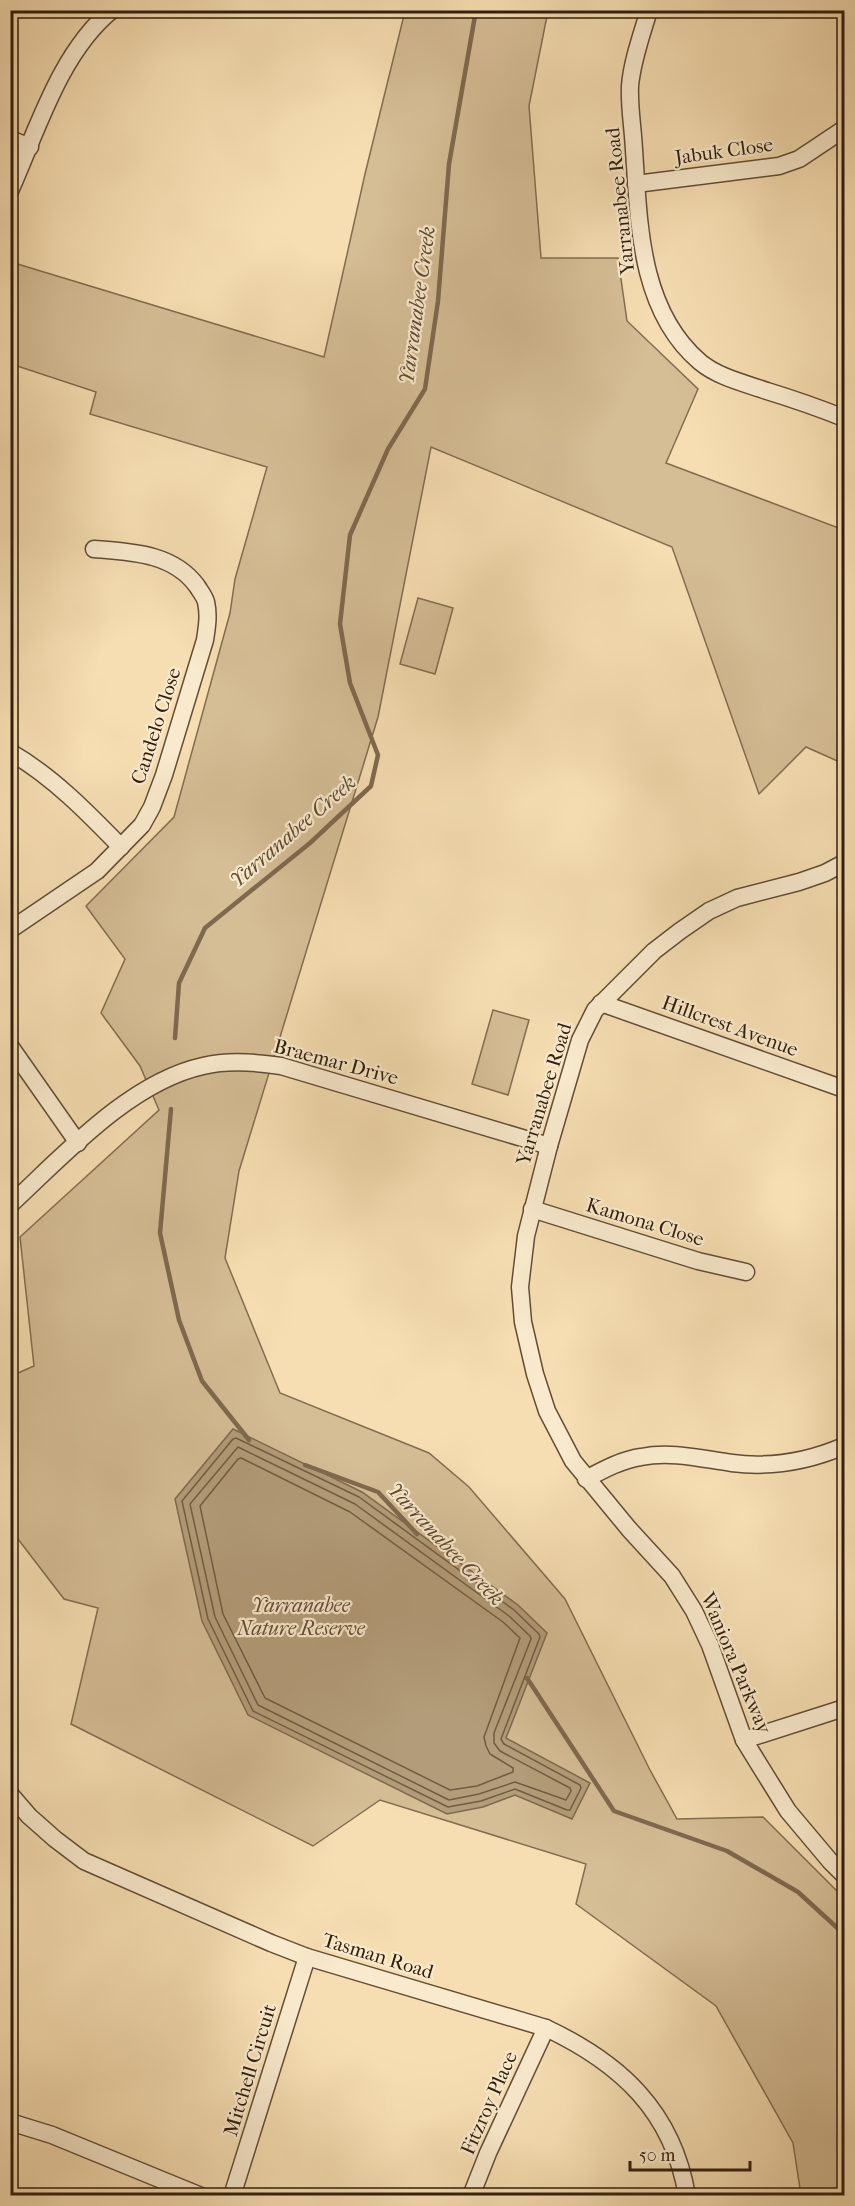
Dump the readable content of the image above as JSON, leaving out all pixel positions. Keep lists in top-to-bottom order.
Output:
{
  "streets": {
    "street": [
      "Jabuk Close",
      "Yarranabee Road",
      "Candelo Close",
      "Hillcrest Avenue",
      "Braemar Drive",
      "Kamona Close",
      "Waniora Parkway",
      "Tasman Road",
      "Mitchell Circuit",
      "Fitzroy Place"
    ]
  },
  "crossings": [
    ["Jabuk Close", "Yarranabee Road"],
    ["Yarranabee Road", "Hillcrest Avenue"],
    ["Yarranabee Road", "Braemar Drive"],
    ["Yarranabee Road", "Kamona Close"],
    ["Yarranabee Road", "Waniora Parkway"],
    ["Tasman Road", "Mitchell Circuit"],
    ["Tasman Road", "Fitzroy Place"]
  ],
  "water": ["Yarranabee Creek"],
  "parks": ["Yarranabee Nature Reserve"],
  "scale_bar": "50 m"
}
